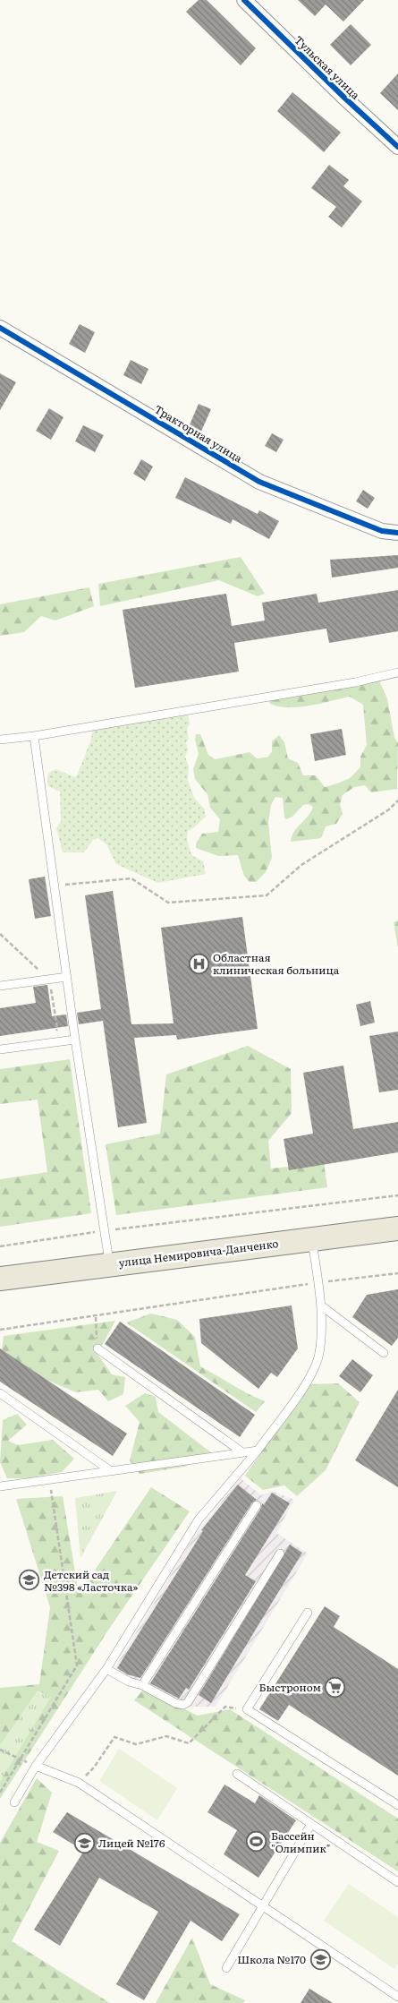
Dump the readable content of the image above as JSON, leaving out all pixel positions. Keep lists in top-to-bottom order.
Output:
{
  "streets": {
    "main road": ["улица Немировича-Данченко"],
    "street": ["Тульская улица", "Тракторная улица"]
  },
  "places": {
    "hospital": ["Областная клиническая больница"],
    "school or university": ["Детский сад №398 «Ласточка»", "Лицей №176", "Школа №170"],
    "supermarket": ["Быстроном"],
    "sports": ["Бассейн \"Олимпик\""]
  }
}
